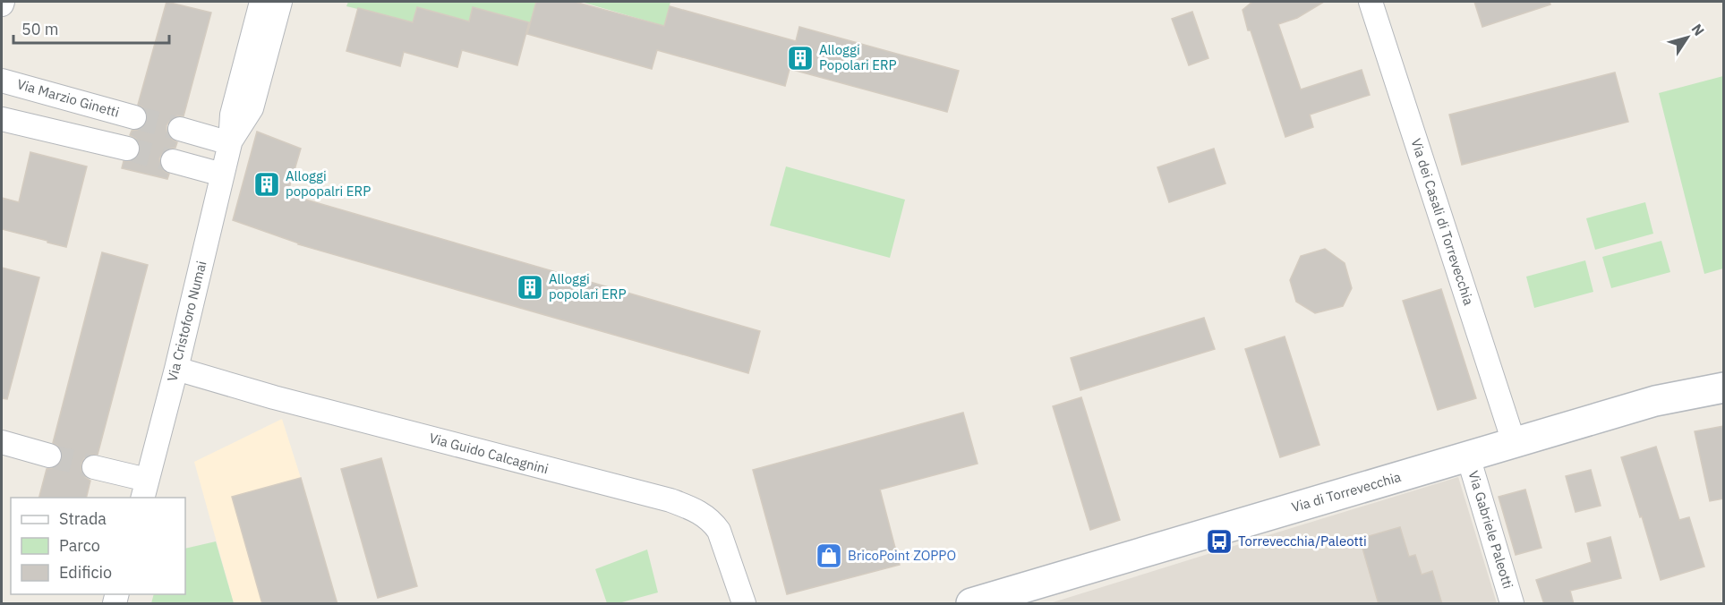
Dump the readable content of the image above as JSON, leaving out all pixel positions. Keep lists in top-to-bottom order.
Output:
{
  "streets": {
    "main road": ["Via di Torrevecchia"],
    "street": [
      "Via Marzio Ginetti",
      "Via dei Casali di Torrevecchia",
      "Via Cristoforo Numai",
      "Via Guido Calcagnini",
      "Via Gabriele Paleotti"
    ]
  },
  "crossings": [
    ["Via dei Casali di Torrevecchia", "Via di Torrevecchia"],
    ["Via Cristoforo Numai", "Via Guido Calcagnini"],
    ["Via di Torrevecchia", "Via Gabriele Paleotti"]
  ],
  "places": {
    "building": ["Alloggi Popolari ERP", "Alloggi popopalri ERP", "Alloggi popolari ERP"],
    "bus stop": ["Torrevecchia/Paleotti"],
    "shop": ["BricoPoint ZOPPO"]
  },
  "legend": ["Strada", "Parco", "Edificio"],
  "scale_bar": "50 m",
  "north": "top right"
}
